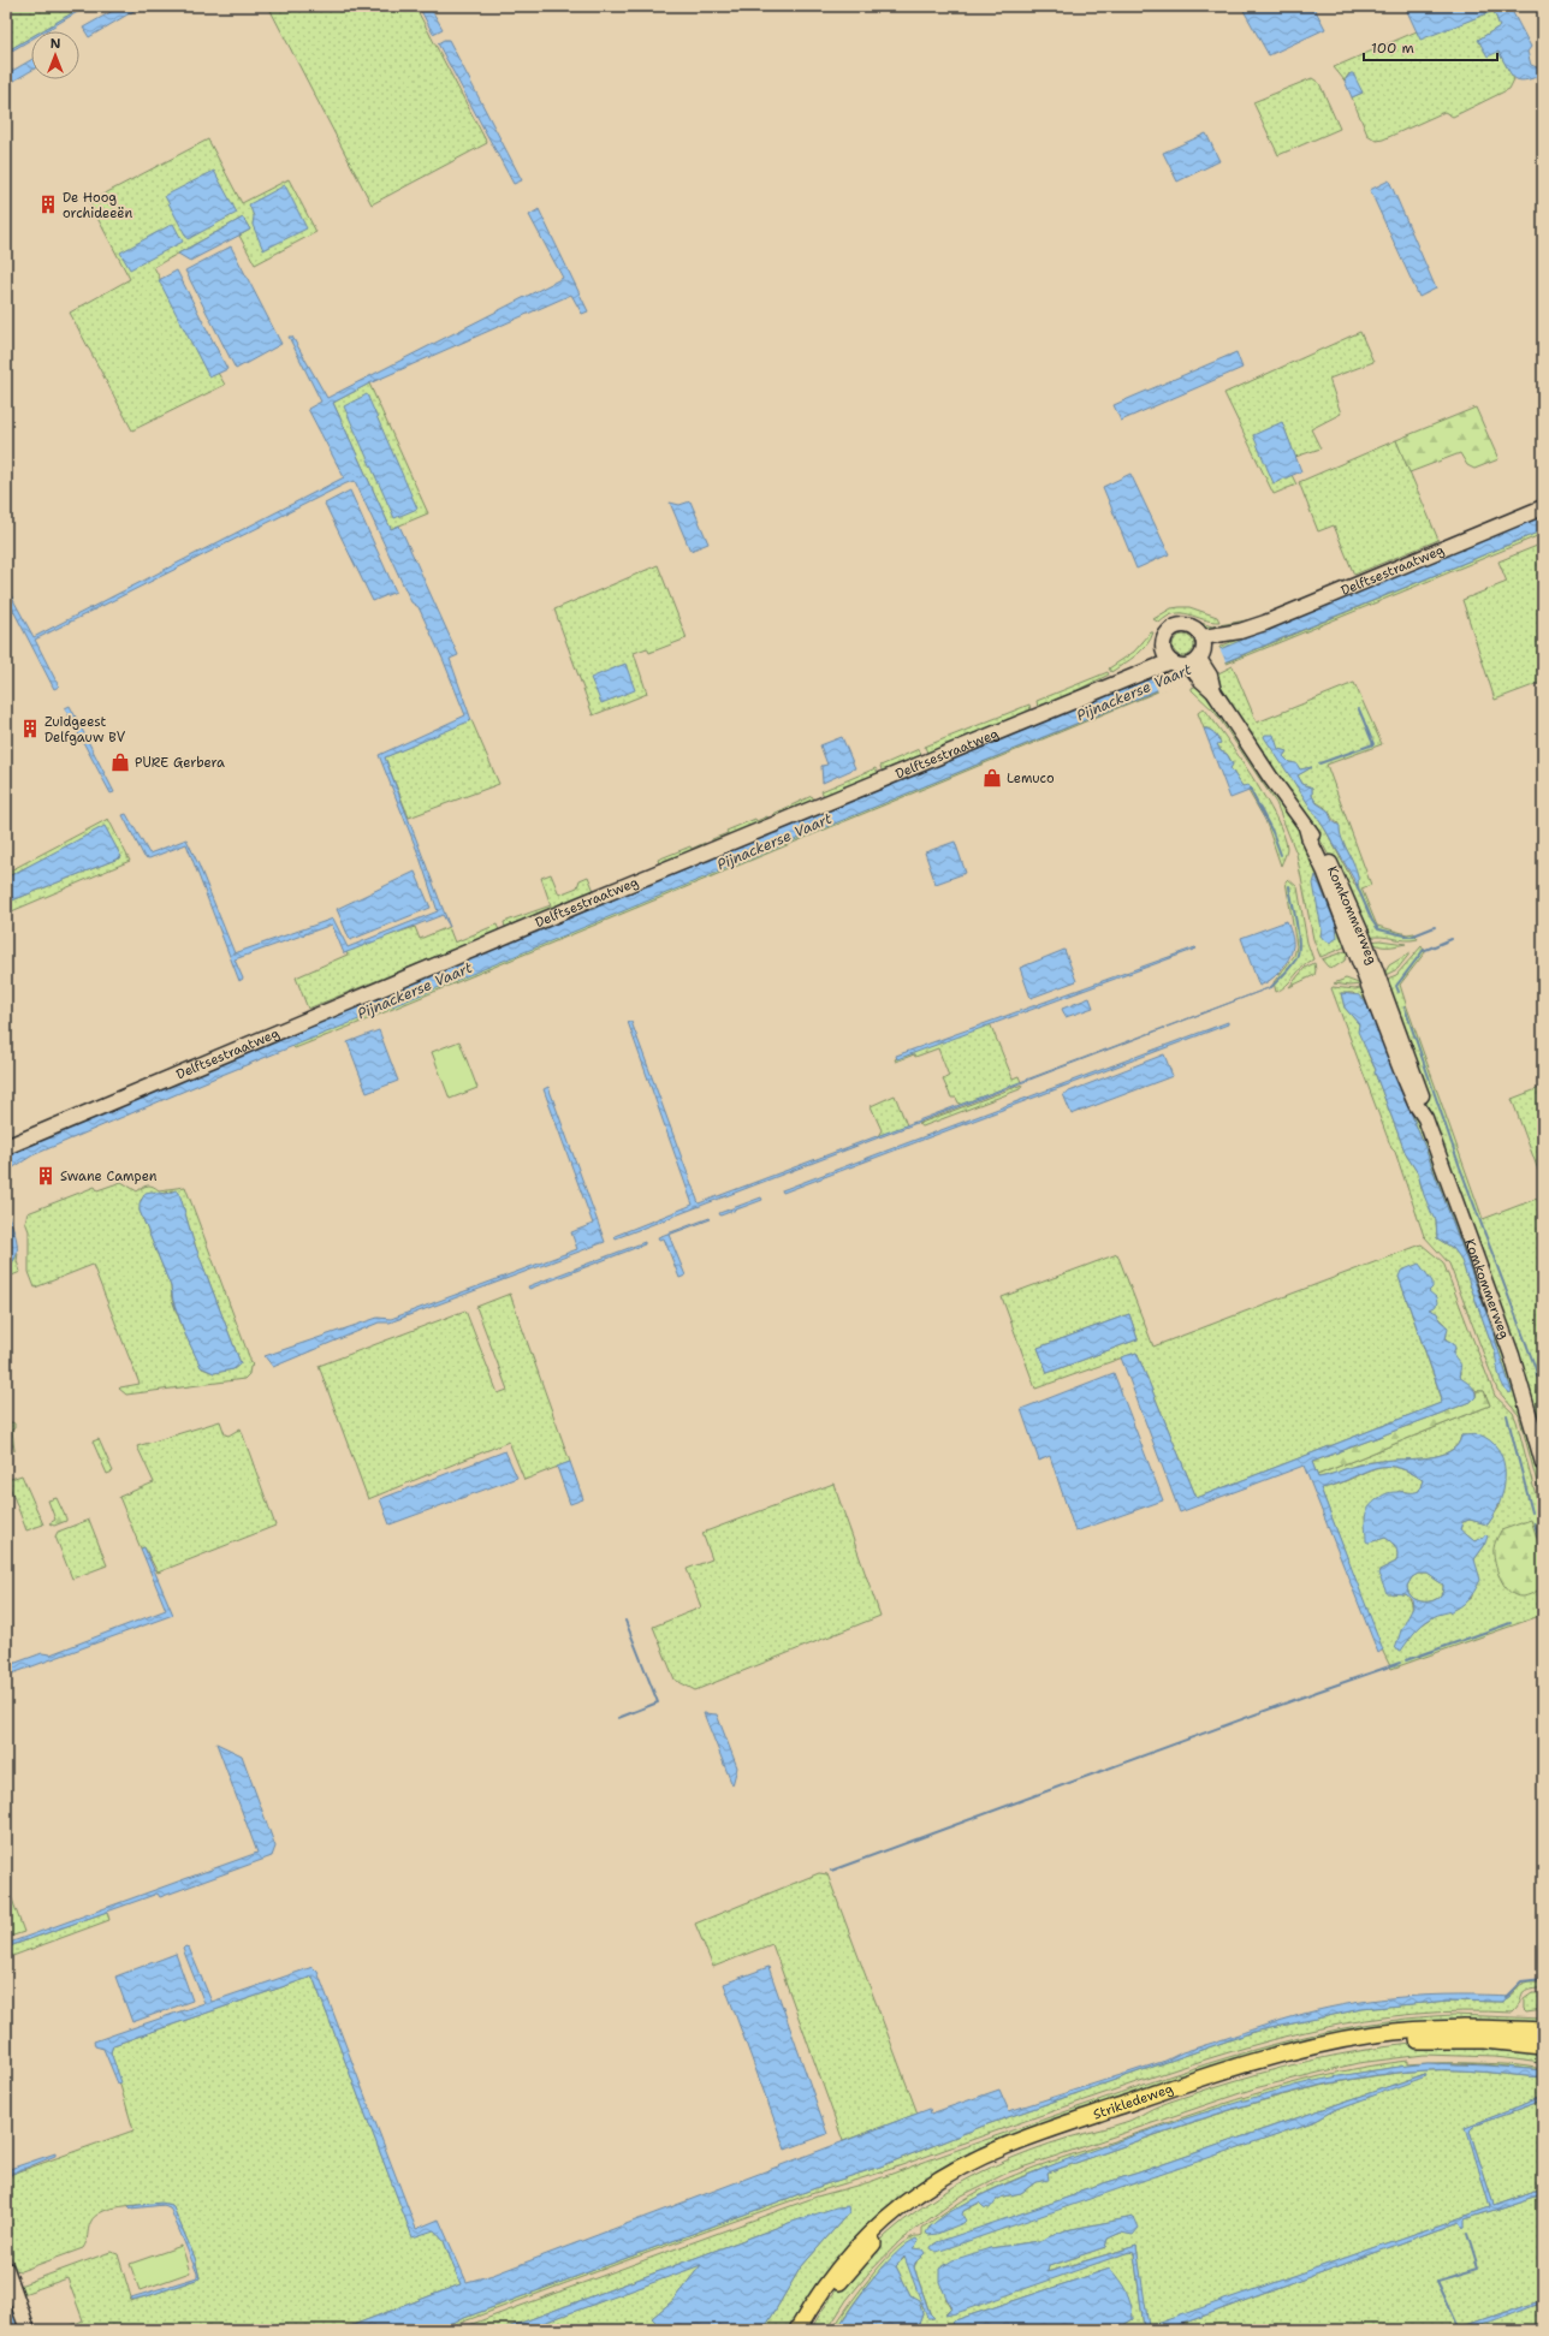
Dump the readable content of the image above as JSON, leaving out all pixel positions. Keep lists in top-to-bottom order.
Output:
{
  "streets": {
    "main road": ["Strikledeweg"],
    "street": ["Delftsestraatweg", "Komkommerweg"]
  },
  "crossings": [
    ["Delftsestraatweg", "Komkommerweg"]
  ],
  "water": ["Pijnackerse Vaart"],
  "places": {
    "building": ["De Hoog orchideeën", "Zuidgeest Delfgauw BV", "Swane Campen"],
    "shop": ["PURE Gerbera", "Lemuco"]
  },
  "scale_bar": "100 m",
  "north": "top"
}
